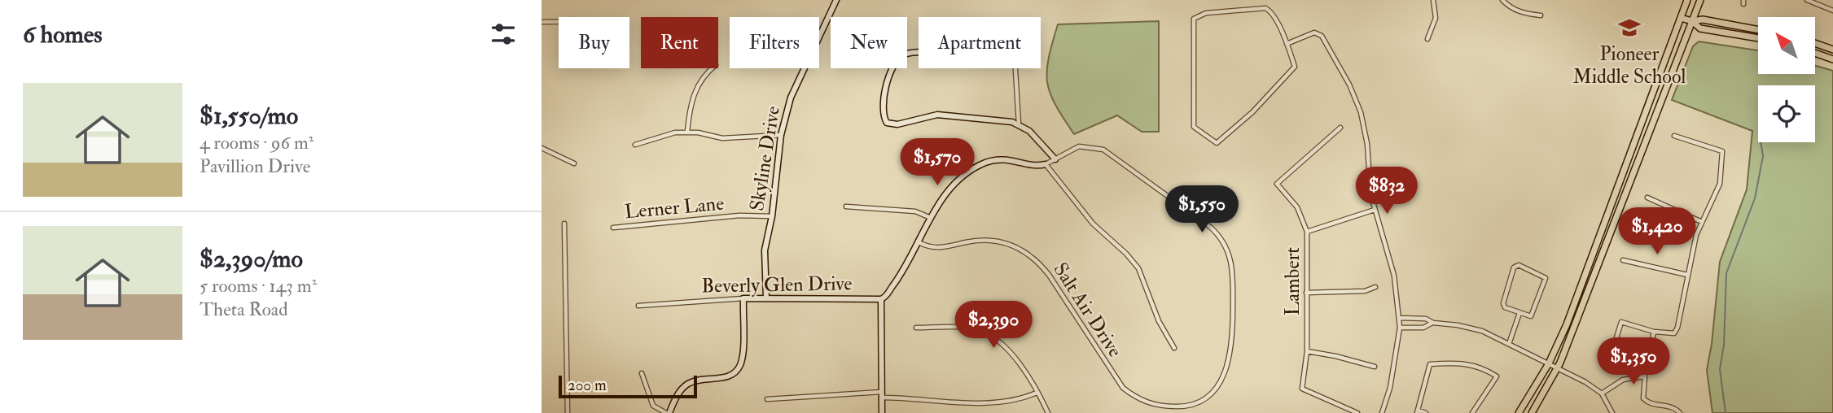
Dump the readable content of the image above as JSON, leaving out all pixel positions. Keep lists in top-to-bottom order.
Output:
{
  "streets": {
    "street": [
      "Skyline Drive",
      "Lerner Lane",
      "Lambert",
      "Beverly Glen Drive",
      "Salt Air Drive"
    ]
  },
  "crossings": [
    ["Skyline Drive", "Lerner Lane"],
    ["Skyline Drive", "Beverly Glen Drive"]
  ],
  "places": {
    "school or university": ["Pioneer Middle School"]
  },
  "scale_bar": "200 m",
  "north": "top left",
  "page": {
    "heading": "6 homes",
    "chip": [
      "Buy",
      "Rent",
      "Filters",
      "New",
      "Apartment"
    ],
    "list": [
      {
        "name": "$1,550/mo",
        "note": "4 rooms · 96 m² · Pavillion Drive"
      },
      {
        "name": "$2,390/mo",
        "note": "5 rooms · 143 m² · Theta Road"
      }
    ],
    "price": [
      "$1,570",
      "$832",
      "$1,550",
      "$1,420",
      "$2,390",
      "$1,350"
    ],
    "scale": "200 m"
  }
}
